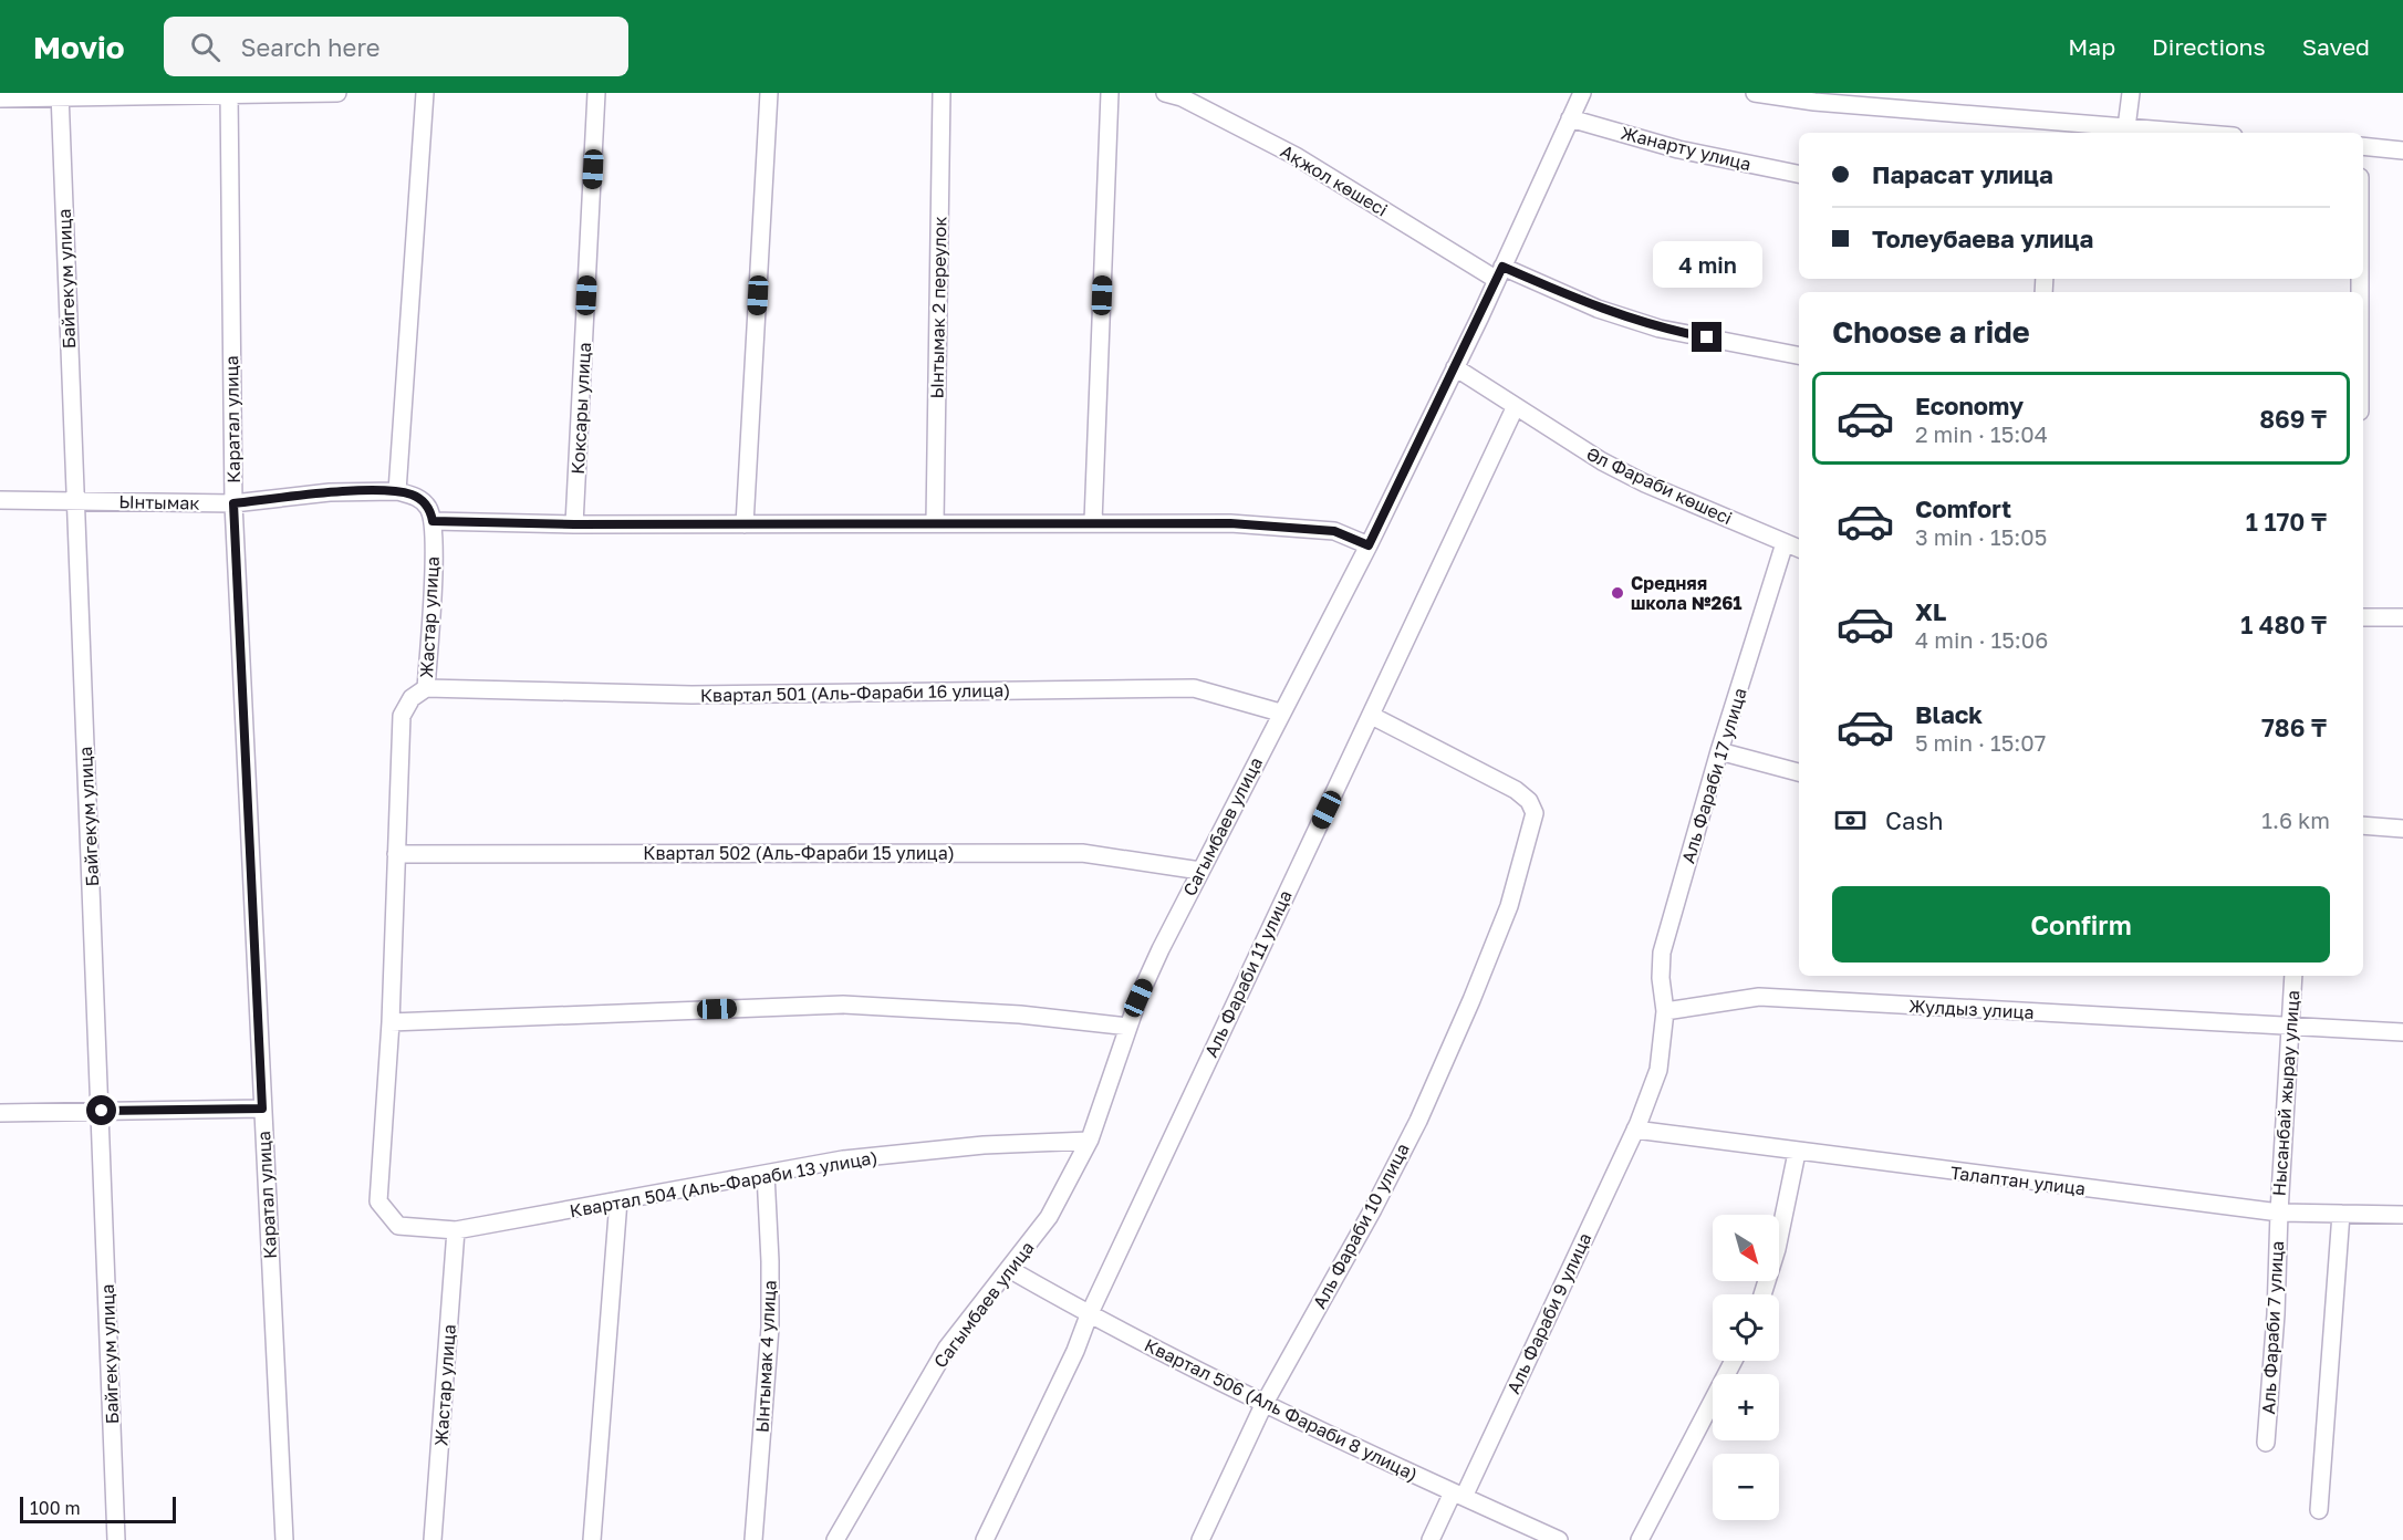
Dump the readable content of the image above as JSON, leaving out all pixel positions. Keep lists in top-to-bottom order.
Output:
{
  "streets": {
    "street": [
      "Жанарту улица",
      "Ақжол көшесі",
      "Байгекум улица",
      "Ынтымак 2 переулок",
      "Коксары улица",
      "Каратал улица",
      "Әл Фараби көшесі",
      "Ынтымак",
      "Жастар улица",
      "Квартал 501 (Аль-Фараби 16 улица)",
      "Аль Фараби 17 улица",
      "Сагымбаев улица",
      "Квартал 502 (Аль-Фараби 15 улица)",
      "Аль Фараби 11 улица",
      "Жулдыз улица",
      "Нысанбай жырау улица",
      "Талаптан улица",
      "Квартал 504 (Аль-Фараби 13 улица)",
      "Аль Фараби 10 улица",
      "Аль Фараби 9 улица",
      "Аль Фараби 7 улица",
      "Ынтымак 4 улица",
      "Квартал 506 (Аль Фараби 8 улица)"
    ]
  },
  "crossings": [
    ["Жанарту улица", "Сагымбаев улица"],
    ["Ақжол көшесі", "Сагымбаев улица"],
    ["Байгекум улица", "Ынтымак"],
    ["Каратал улица", "Ынтымак"],
    ["Әл Фараби көшесі", "Аль Фараби 17 улица"],
    ["Әл Фараби көшесі", "Сагымбаев улица"],
    ["Әл Фараби көшесі", "Аль Фараби 11 улица"],
    ["Жастар улица", "Квартал 501 (Аль-Фараби 16 улица)"],
    ["Жастар улица", "Квартал 502 (Аль-Фараби 15 улица)"],
    ["Жастар улица", "Квартал 504 (Аль-Фараби 13 улица)"],
    ["Квартал 501 (Аль-Фараби 16 улица)", "Сагымбаев улица"],
    ["Аль Фараби 17 улица", "Жулдыз улица"],
    ["Сагымбаев улица", "Квартал 502 (Аль-Фараби 15 улица)"],
    ["Сагымбаев улица", "Квартал 504 (Аль-Фараби 13 улица)"],
    ["Сагымбаев улица", "Квартал 506 (Аль Фараби 8 улица)"],
    ["Аль Фараби 11 улица", "Аль Фараби 10 улица"],
    ["Аль Фараби 11 улица", "Квартал 506 (Аль Фараби 8 улица)"],
    ["Жулдыз улица", "Нысанбай жырау улица"],
    ["Нысанбай жырау улица", "Талаптан улица"],
    ["Нысанбай жырау улица", "Аль Фараби 7 улица"],
    ["Талаптан улица", "Аль Фараби 9 улица"],
    ["Талаптан улица", "Аль Фараби 7 улица"],
    ["Квартал 504 (Аль-Фараби 13 улица)", "Ынтымак 4 улица"],
    ["Аль Фараби 10 улица", "Квартал 506 (Аль Фараби 8 улица)"],
    ["Аль Фараби 9 улица", "Квартал 506 (Аль Фараби 8 улица)"]
  ],
  "places": ["Средняя школа №261"],
  "scale_bar": "100 m",
  "north": "bottom right",
  "page": {
    "header": "Movio",
    "search": "Search here",
    "nav": ["Map", "Directions", "Saved"],
    "banner": ["Парасат улица", "Толеубаева улица"],
    "bubble": "4 min",
    "heading": "Choose a ride",
    "list": [
      {
        "name": "Economy",
        "note": "2 min · 15:04",
        "value": "869 ₸"
      },
      {
        "name": "Comfort",
        "note": "3 min · 15:05",
        "value": "1 170 ₸"
      },
      {
        "name": "XL",
        "note": "4 min · 15:06",
        "value": "1 480 ₸"
      },
      {
        "name": "Black",
        "note": "5 min · 15:07",
        "value": "786 ₸"
      }
    ],
    "pay": ["Cash", "1.6 km"],
    "buttons": "Confirm",
    "map_buttons": ["+", "−"],
    "scale": "100 m"
  }
}
